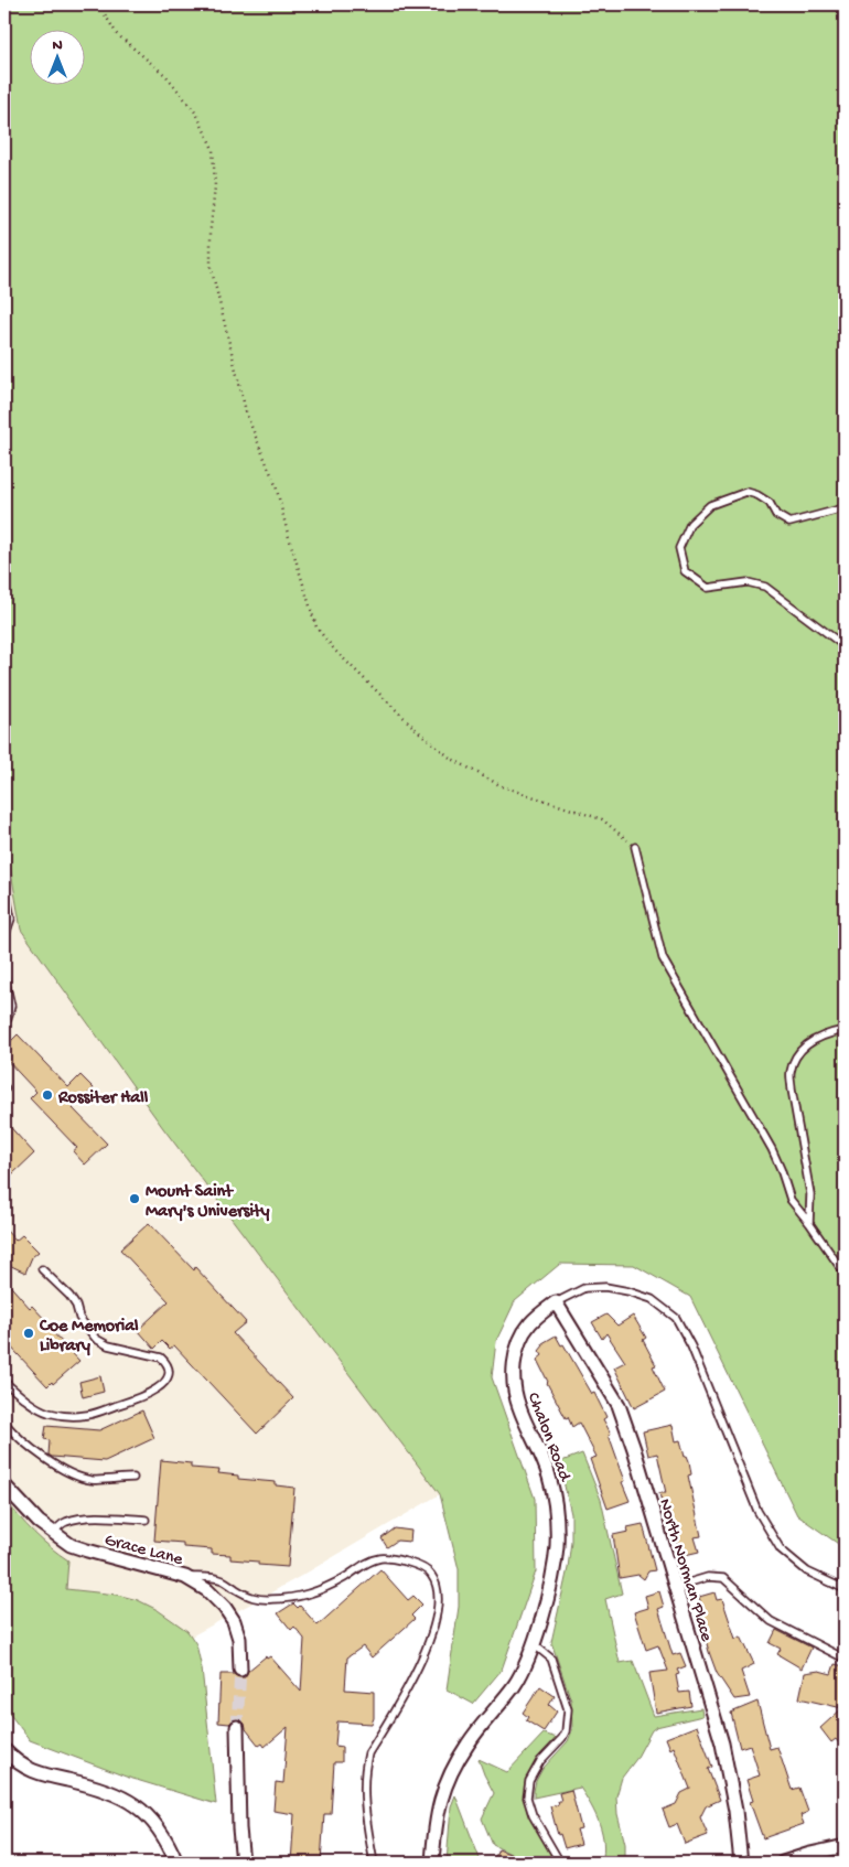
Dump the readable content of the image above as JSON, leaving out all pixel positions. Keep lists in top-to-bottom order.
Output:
{
  "streets": {
    "street": ["Chalon Road", "Grace Lane", "North Norman Place"]
  },
  "crossings": [
    ["Chalon Road", "North Norman Place"]
  ],
  "places": ["Rossiter Hall", "Mount Saint Mary's University", "Coe Memorial Library"],
  "north": "top"
}
